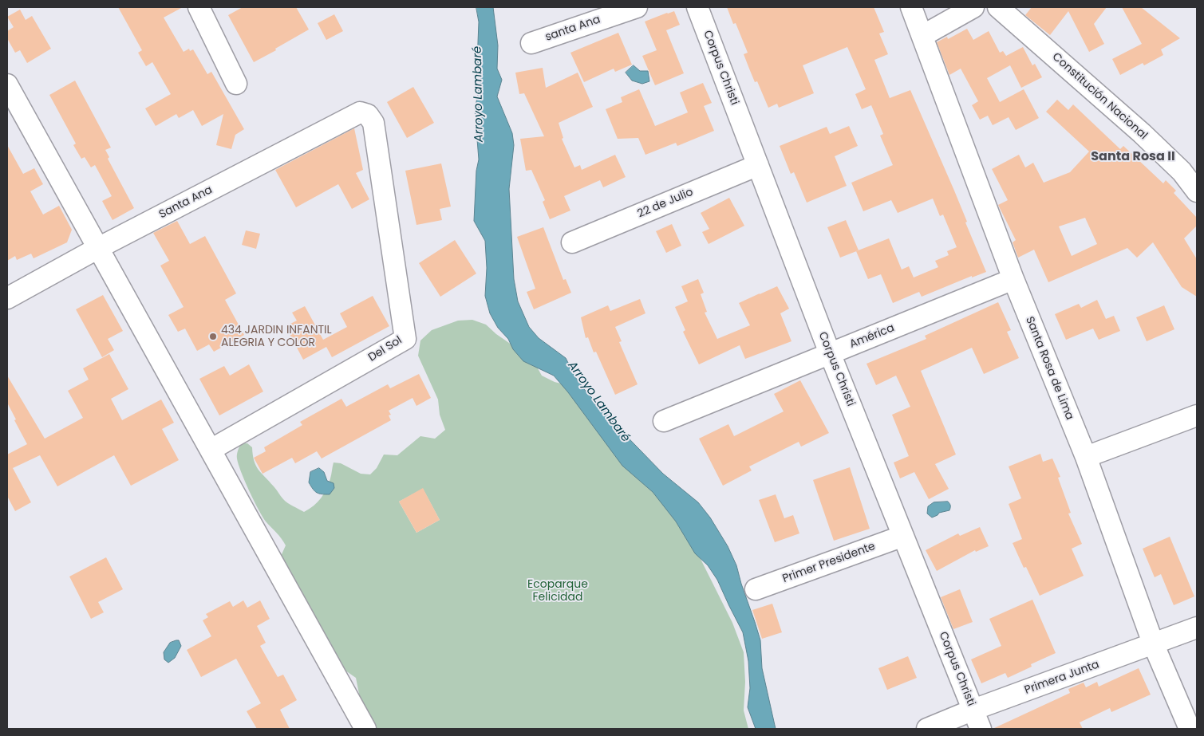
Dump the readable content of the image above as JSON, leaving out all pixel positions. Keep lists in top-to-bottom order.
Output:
{
  "streets": {
    "street": [
      "santa Ana",
      "Corpus Christi",
      "Constitución Nacional",
      "Santa Ana",
      "22 de Julio",
      "América",
      "Del Sol",
      "Santa Rosa de Lima",
      "Primer Presidente",
      "Primera Junta"
    ]
  },
  "crossings": [
    ["Corpus Christi", "22 de Julio"],
    ["Corpus Christi", "América"],
    ["Corpus Christi", "Primer Presidente"],
    ["Corpus Christi", "Primera Junta"],
    ["Santa Ana", "Del Sol"],
    ["América", "Santa Rosa de Lima"],
    ["Santa Rosa de Lima", "Primera Junta"]
  ],
  "districts": ["Santa Rosa II"],
  "water": ["Arroyo Lambaré"],
  "parks": ["Ecoparque Felicidad"],
  "places": ["434 JARDIN INFANTIL ALEGRIA Y COLOR"]
}
